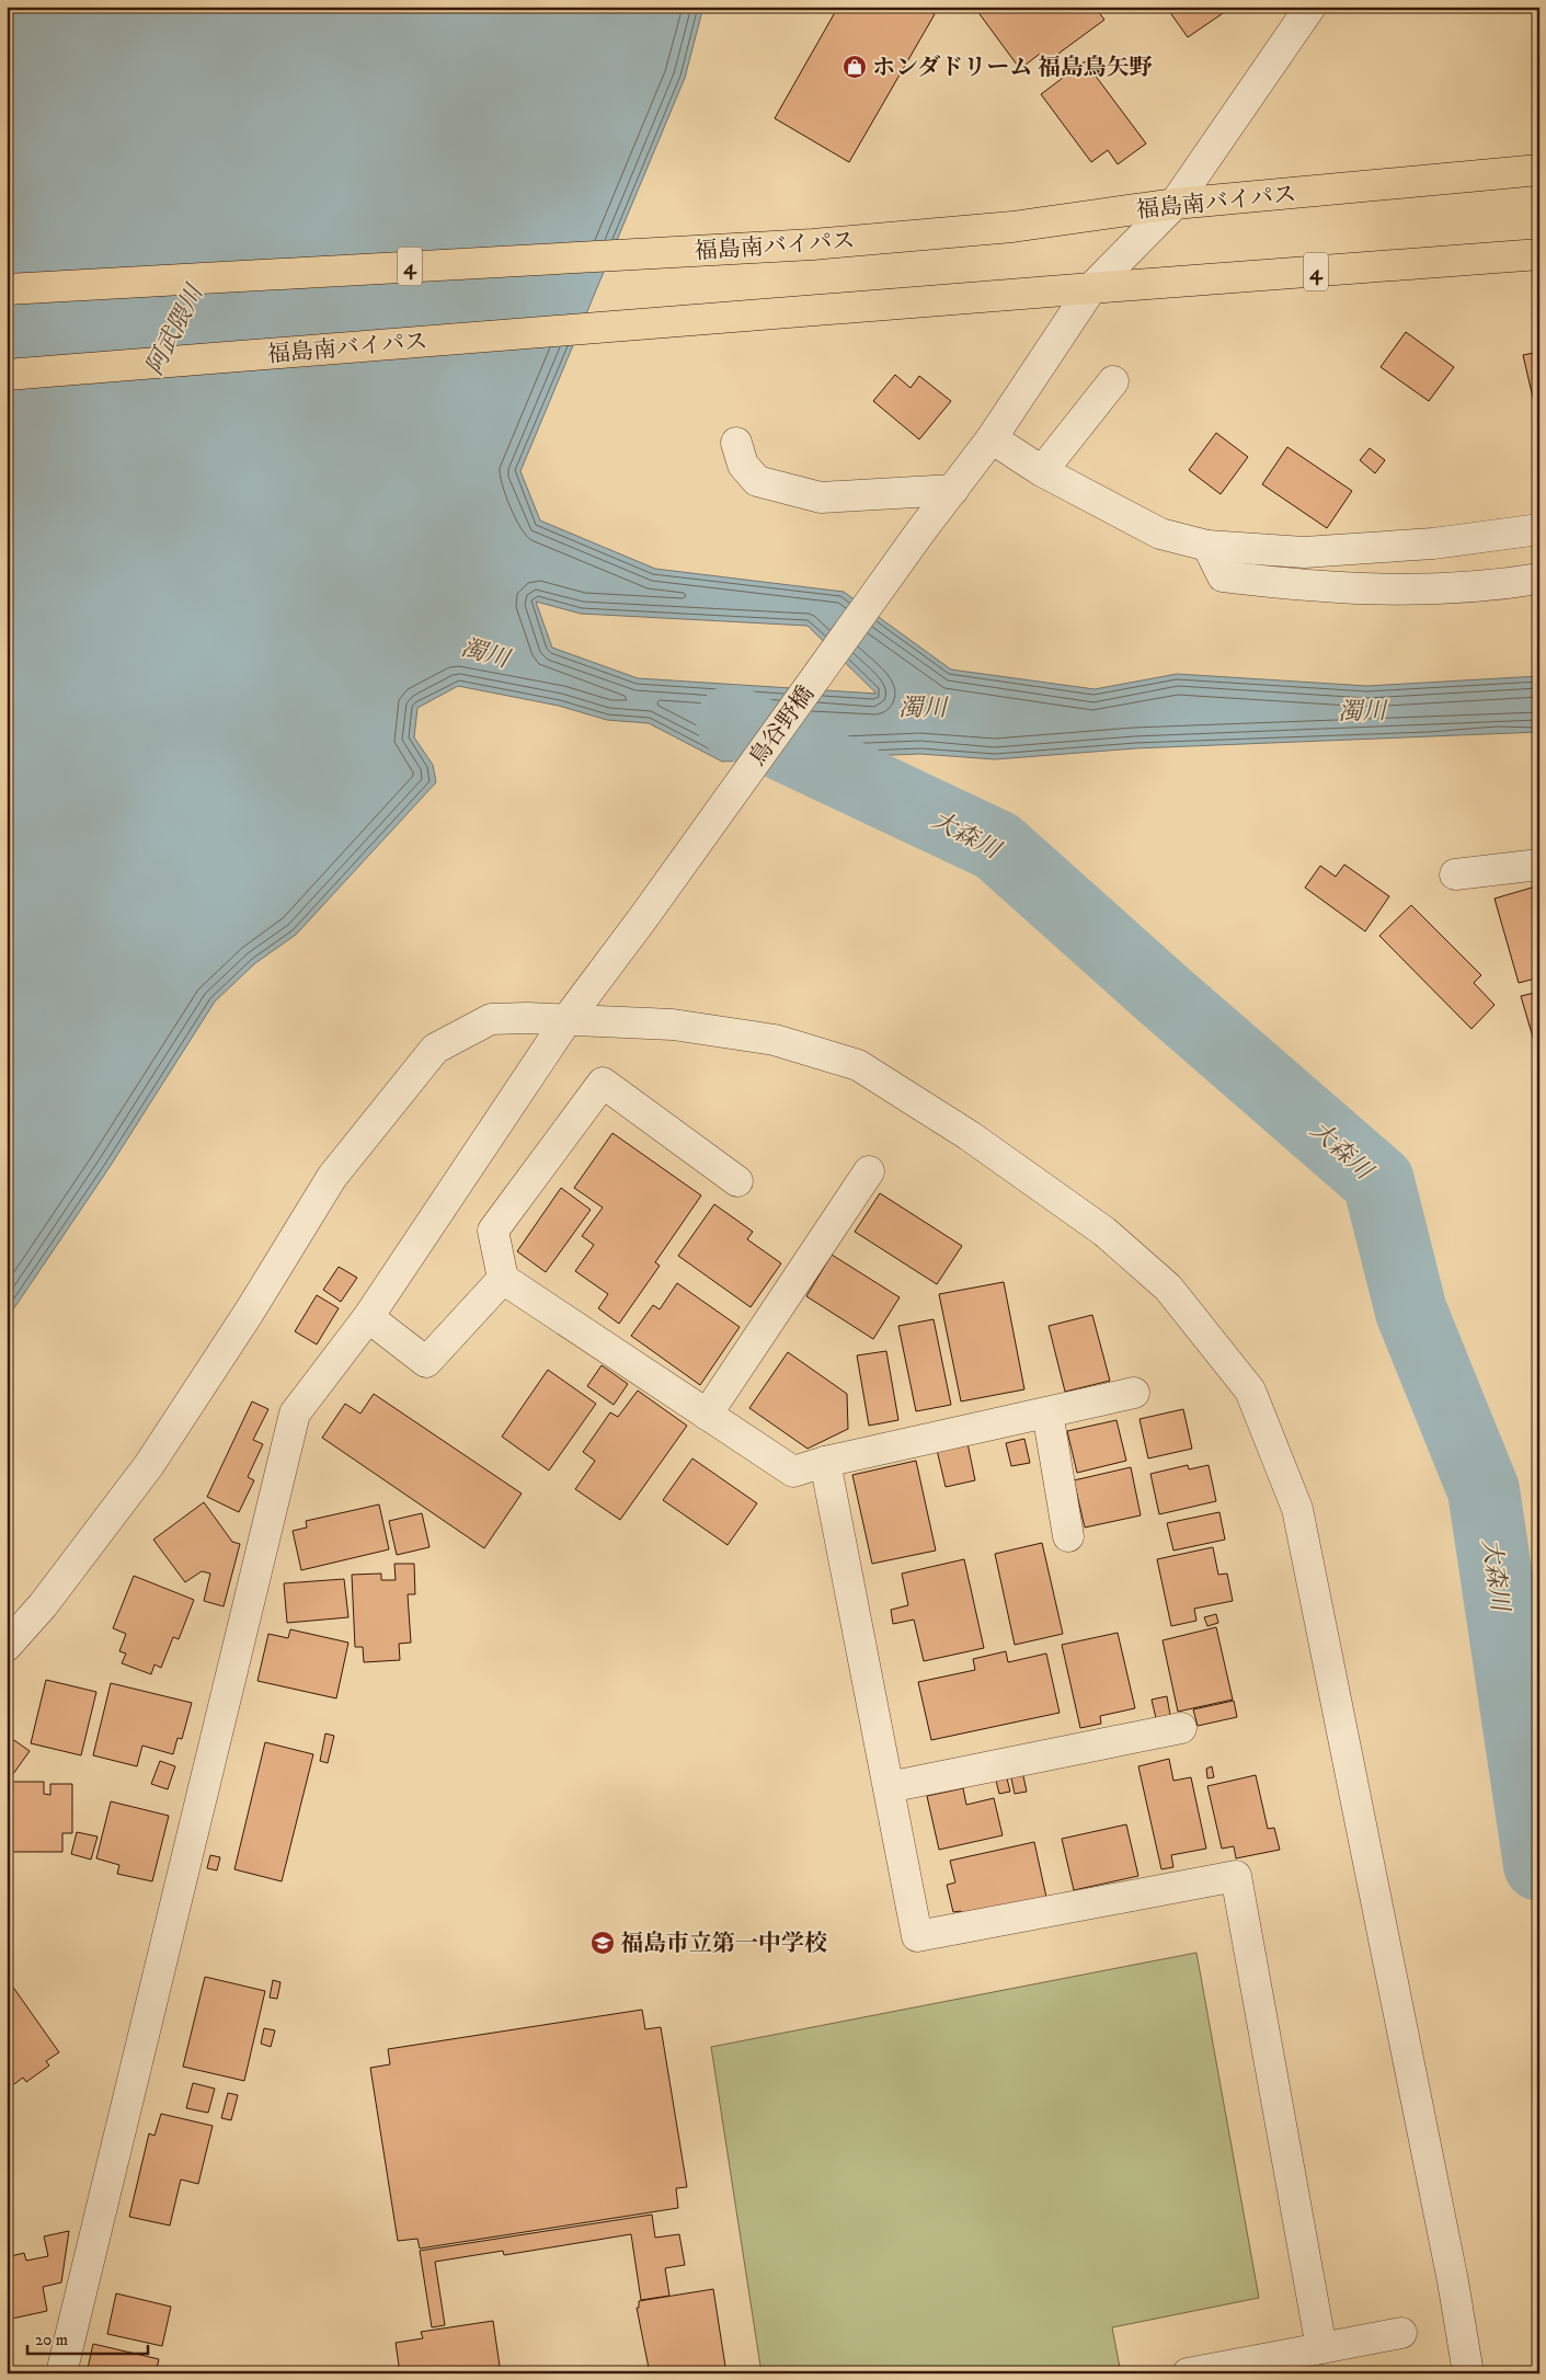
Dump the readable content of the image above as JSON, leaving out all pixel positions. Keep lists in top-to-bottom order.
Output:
{
  "streets": {
    "highway": ["福島南バイパス", "4"],
    "street": ["鳥谷野橋"]
  },
  "crossings": [
    ["福島南バイパス", "鳥谷野橋"]
  ],
  "water": ["阿武隈川", "濁川", "大森川"],
  "places": {
    "shop": ["ホンダドリーム 福島鳥矢野"],
    "school or university": ["福島市立第一中学校"]
  },
  "scale_bar": "20 m"
}
